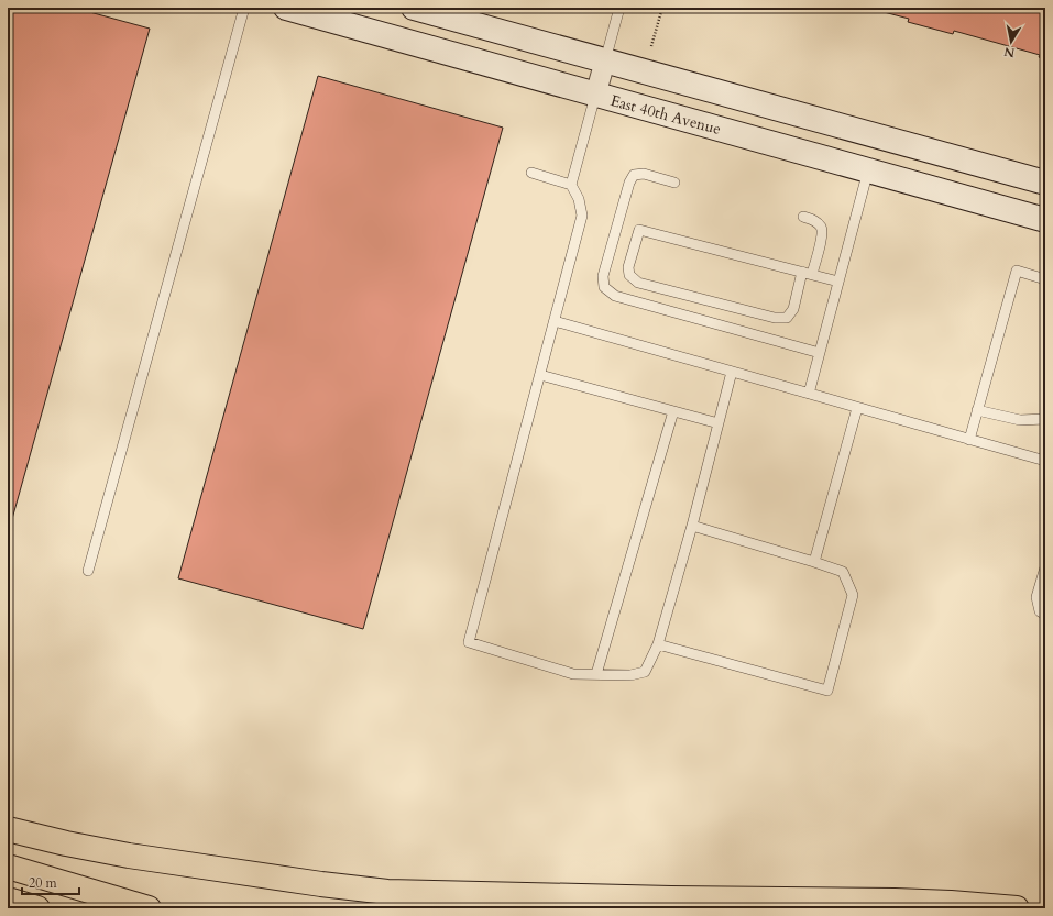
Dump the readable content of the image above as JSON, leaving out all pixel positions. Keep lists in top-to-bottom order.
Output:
{
  "streets": {
    "street": ["East 40th Avenue"]
  },
  "scale_bar": "20 m",
  "north": "bottom"
}
